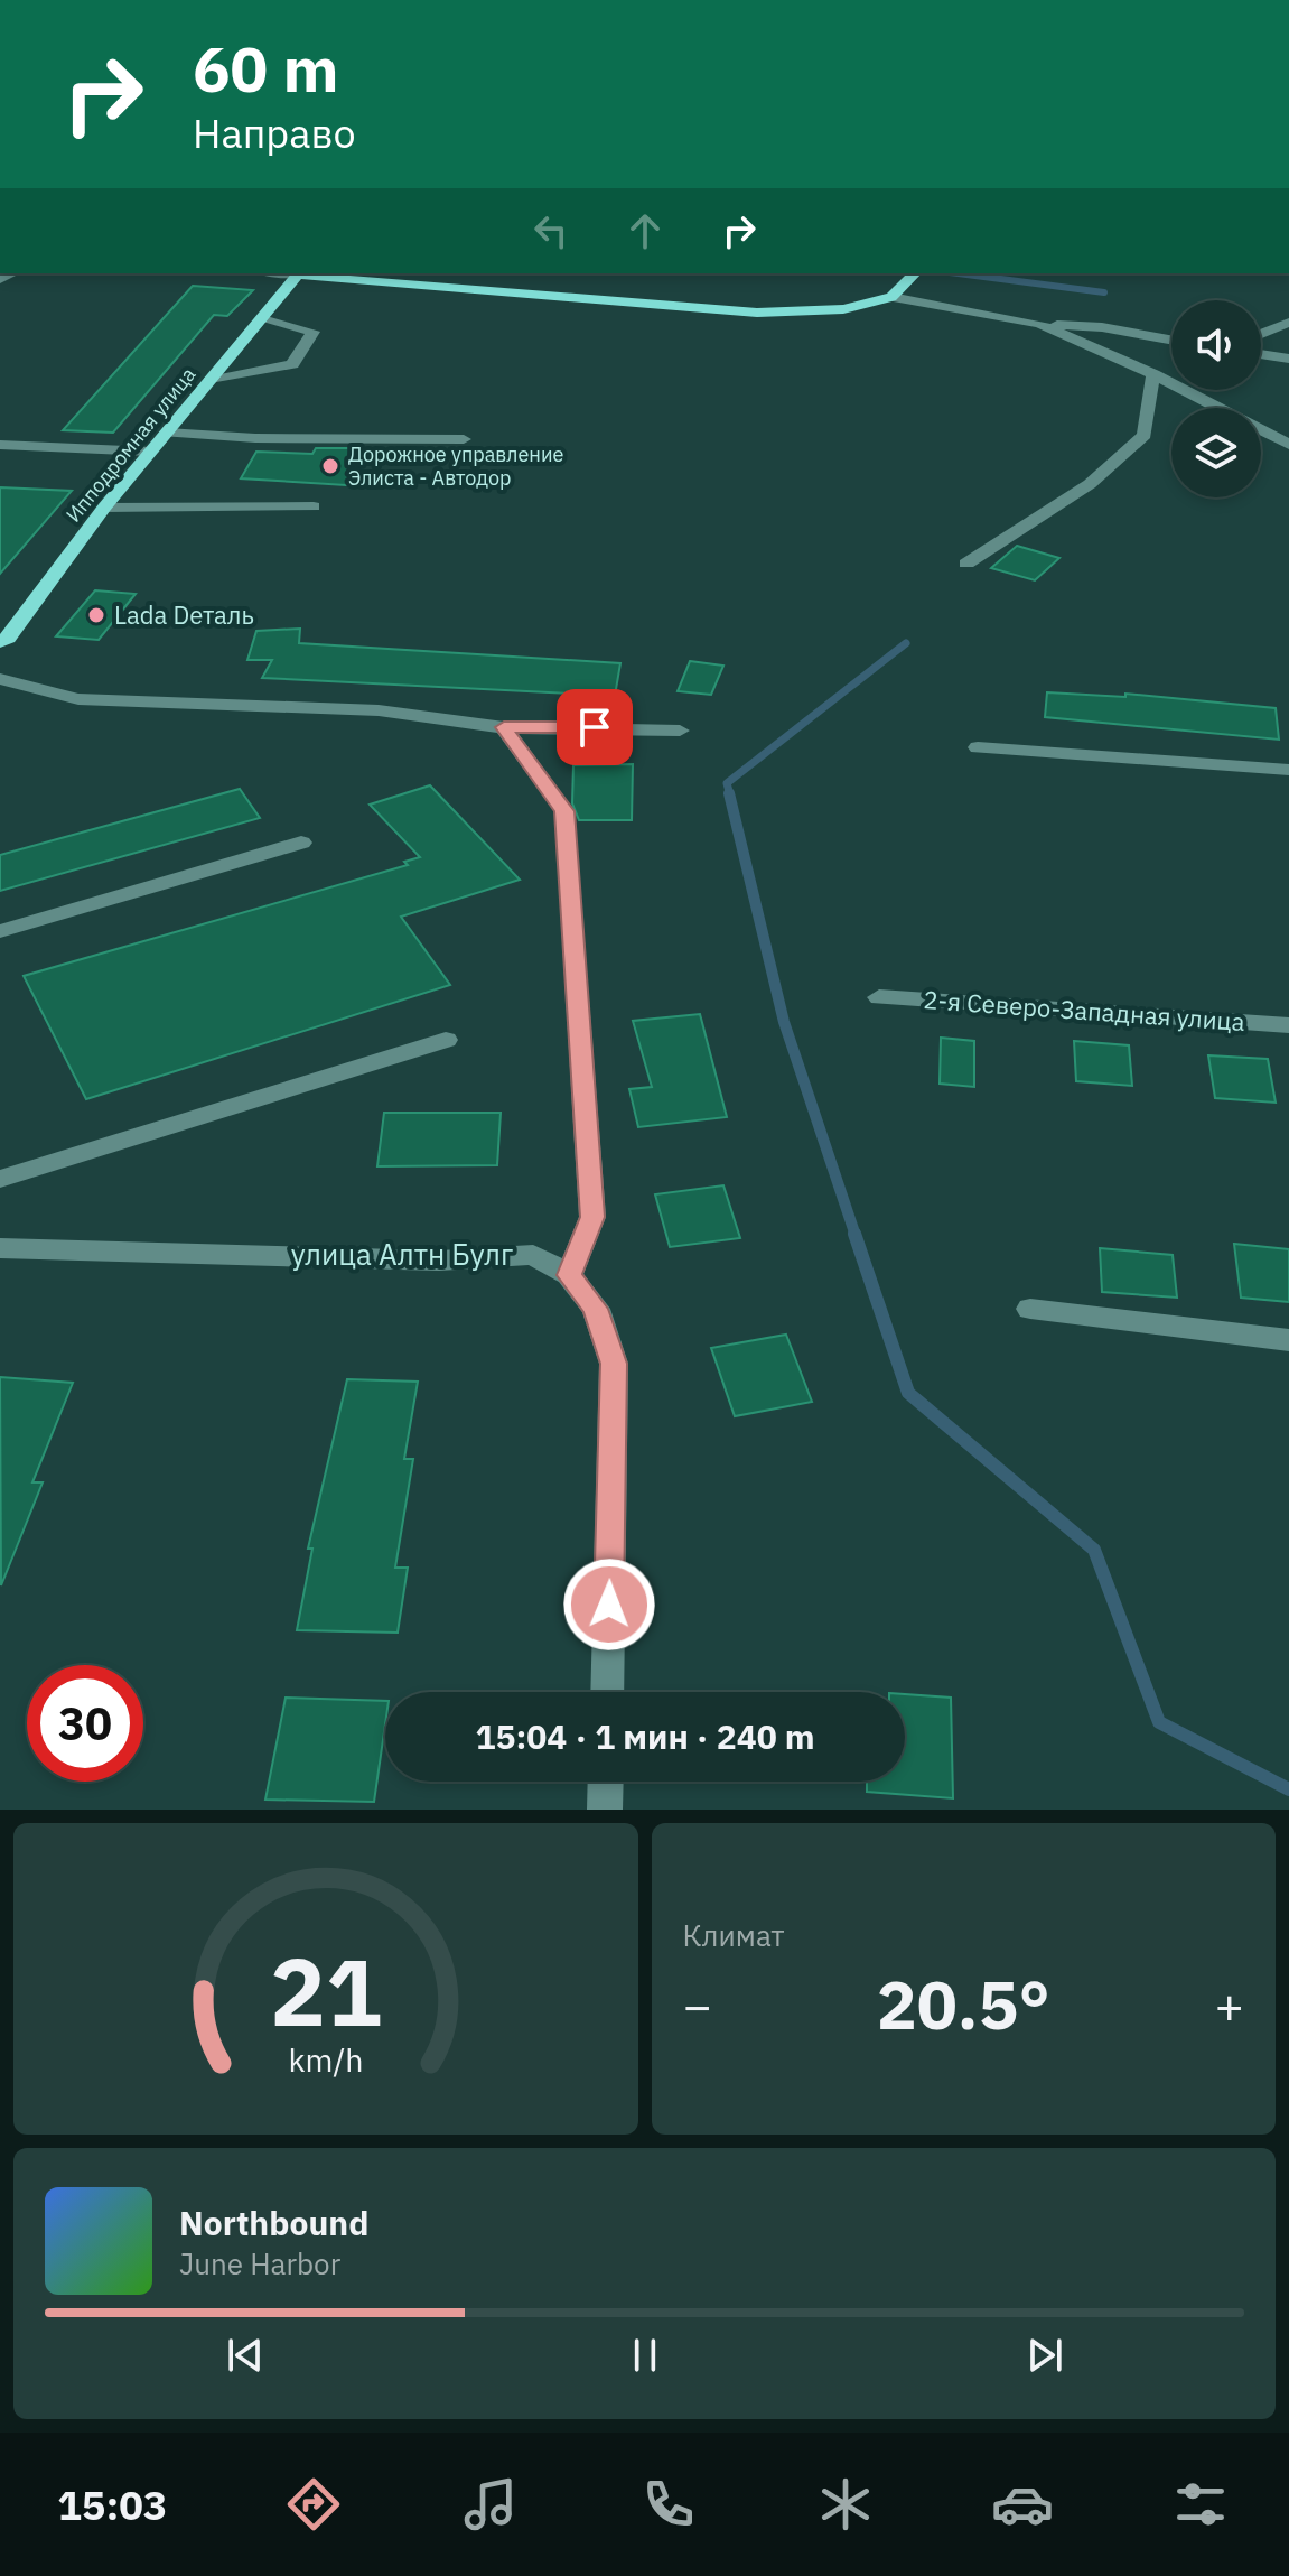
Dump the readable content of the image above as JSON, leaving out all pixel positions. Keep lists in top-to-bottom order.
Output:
{
  "streets": {
    "main road": ["Ипподромная улица"],
    "street": ["2-я Северо-Западная улица", "улица Алтн Булг"]
  },
  "places": ["Дорожное управление Элиста - Автодор", "Lada Dеталь"],
  "page": {
    "turn": ["60 m", "Направо"],
    "limit": "30",
    "trip": "15:04 · 1 мин · 240 m",
    "tile": "Климат",
    "heat": ["−", "20.5°", "+"],
    "song": ["Northbound", "June Harbor"],
    "tabs": "15:03",
    "gauge": ["21", "km/h"]
  }
}
